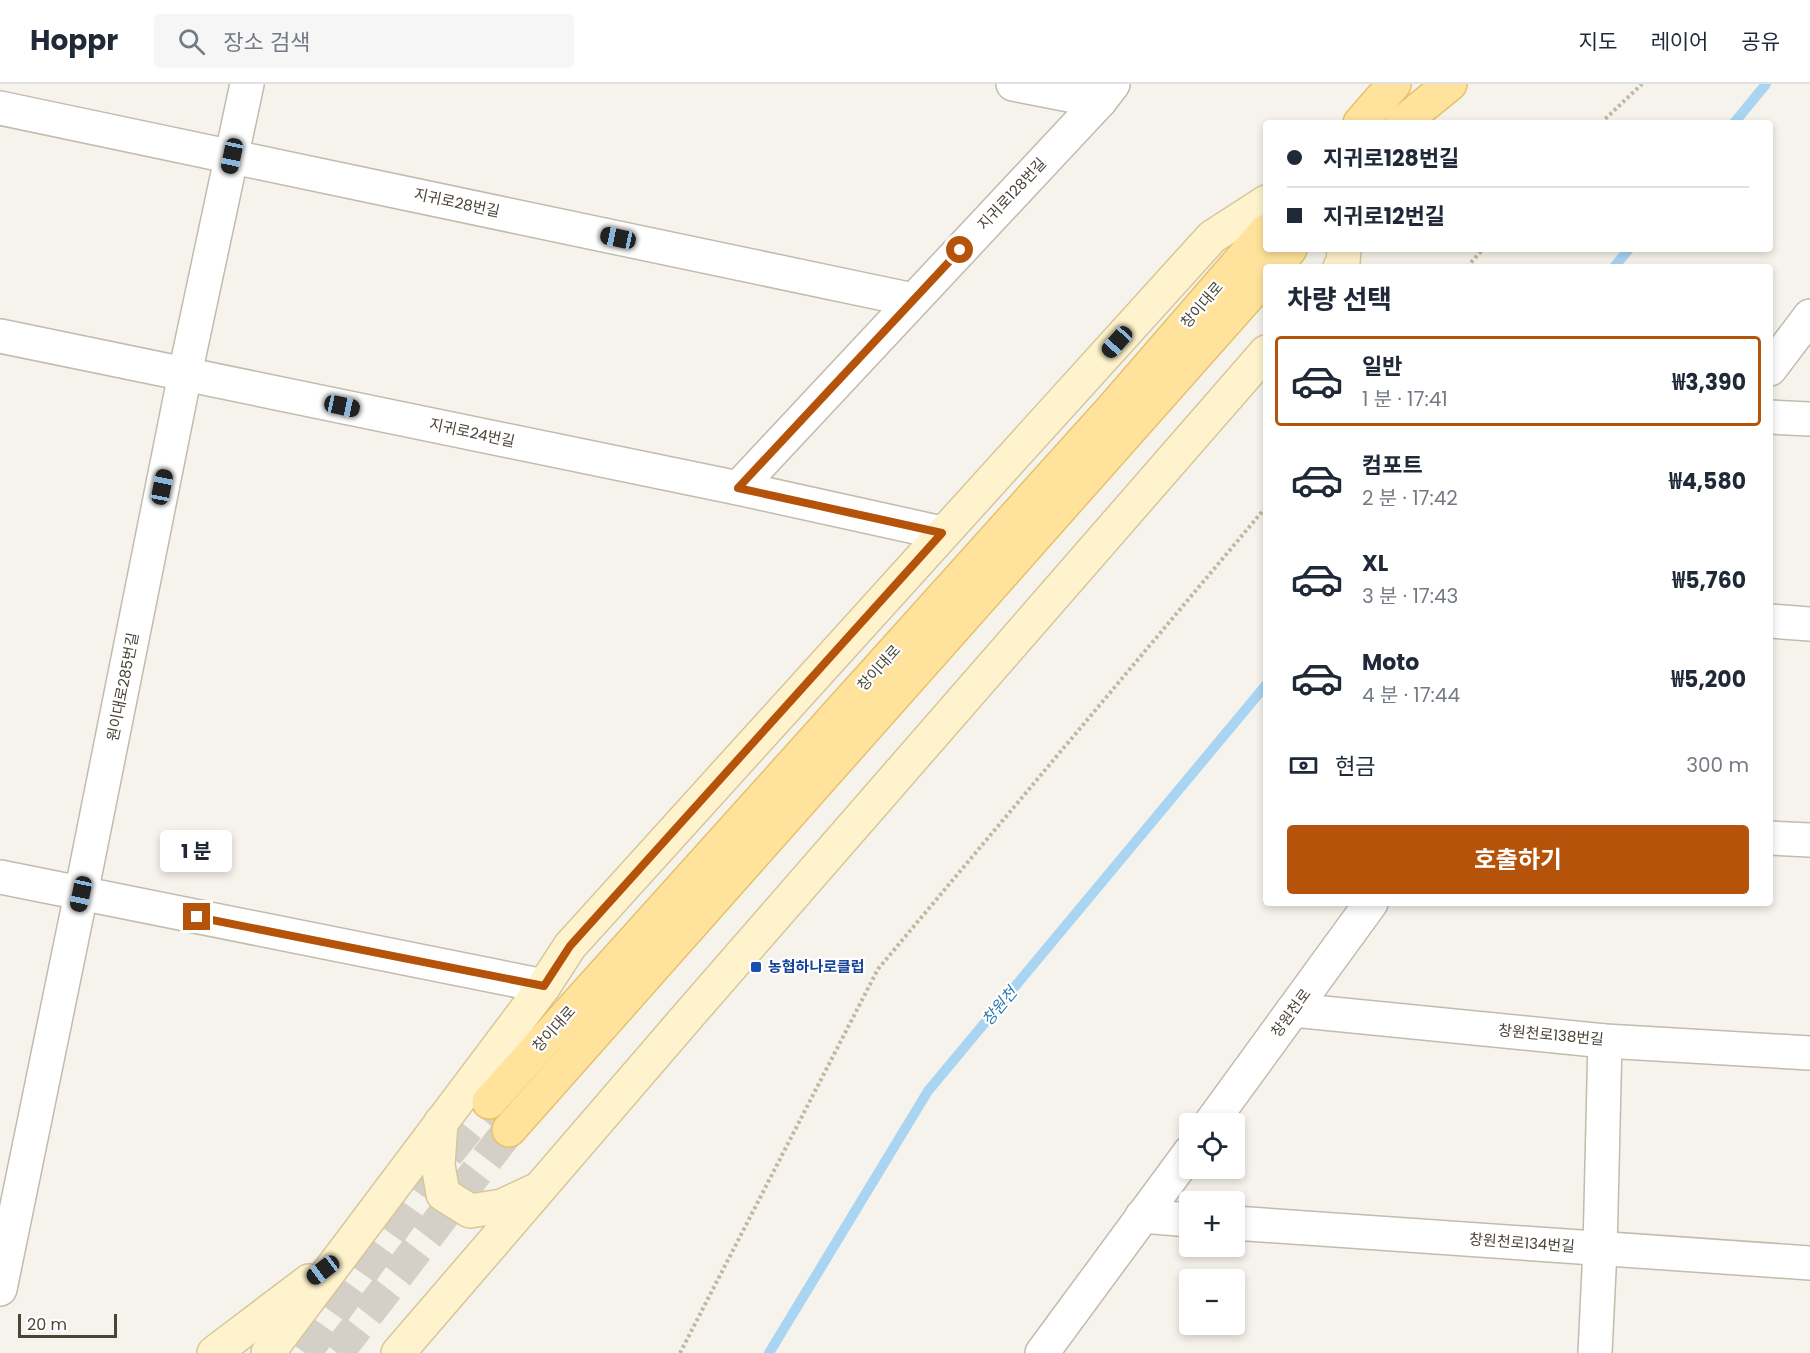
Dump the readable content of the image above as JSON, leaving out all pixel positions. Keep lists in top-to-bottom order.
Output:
{
  "streets": {
    "main road": ["창이대로"],
    "street": [
      "지귀로128번길",
      "지귀로28번길",
      "지귀로24번길",
      "원이대로285번길",
      "창원천로",
      "창원천로138번길",
      "창원천로134번길"
    ]
  },
  "crossings": [
    ["지귀로128번길", "지귀로28번길"],
    ["지귀로128번길", "지귀로24번길"],
    ["지귀로28번길", "원이대로285번길"],
    ["지귀로24번길", "원이대로285번길"],
    ["창원천로", "창원천로138번길"]
  ],
  "water": ["창원천"],
  "places": {
    "transit": ["농협하나로클럽"]
  },
  "scale_bar": "20 m",
  "page": {
    "header": "Hoppr",
    "search": "장소 검색",
    "nav": ["지도", "레이어", "공유"],
    "banner": ["지귀로128번길", "지귀로12번길"],
    "heading": "차량 선택",
    "list": [
      {
        "name": "일반",
        "note": "1 분 · 17:41",
        "value": "₩3,390"
      },
      {
        "name": "컴포트",
        "note": "2 분 · 17:42",
        "value": "₩4,580"
      },
      {
        "name": "XL",
        "note": "3 분 · 17:43",
        "value": "₩5,760"
      },
      {
        "name": "Moto",
        "note": "4 분 · 17:44",
        "value": "₩5,200"
      }
    ],
    "pay": ["현금", "300 m"],
    "buttons": "호출하기",
    "bubble": "1 분",
    "map_buttons": ["+", "−"],
    "scale": "20 m"
  }
}
